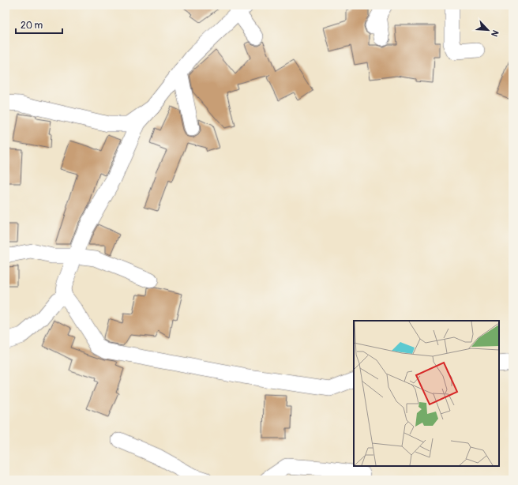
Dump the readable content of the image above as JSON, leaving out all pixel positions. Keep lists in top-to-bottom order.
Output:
{
  "scale_bar": "20 m",
  "north": "bottom right"
}
